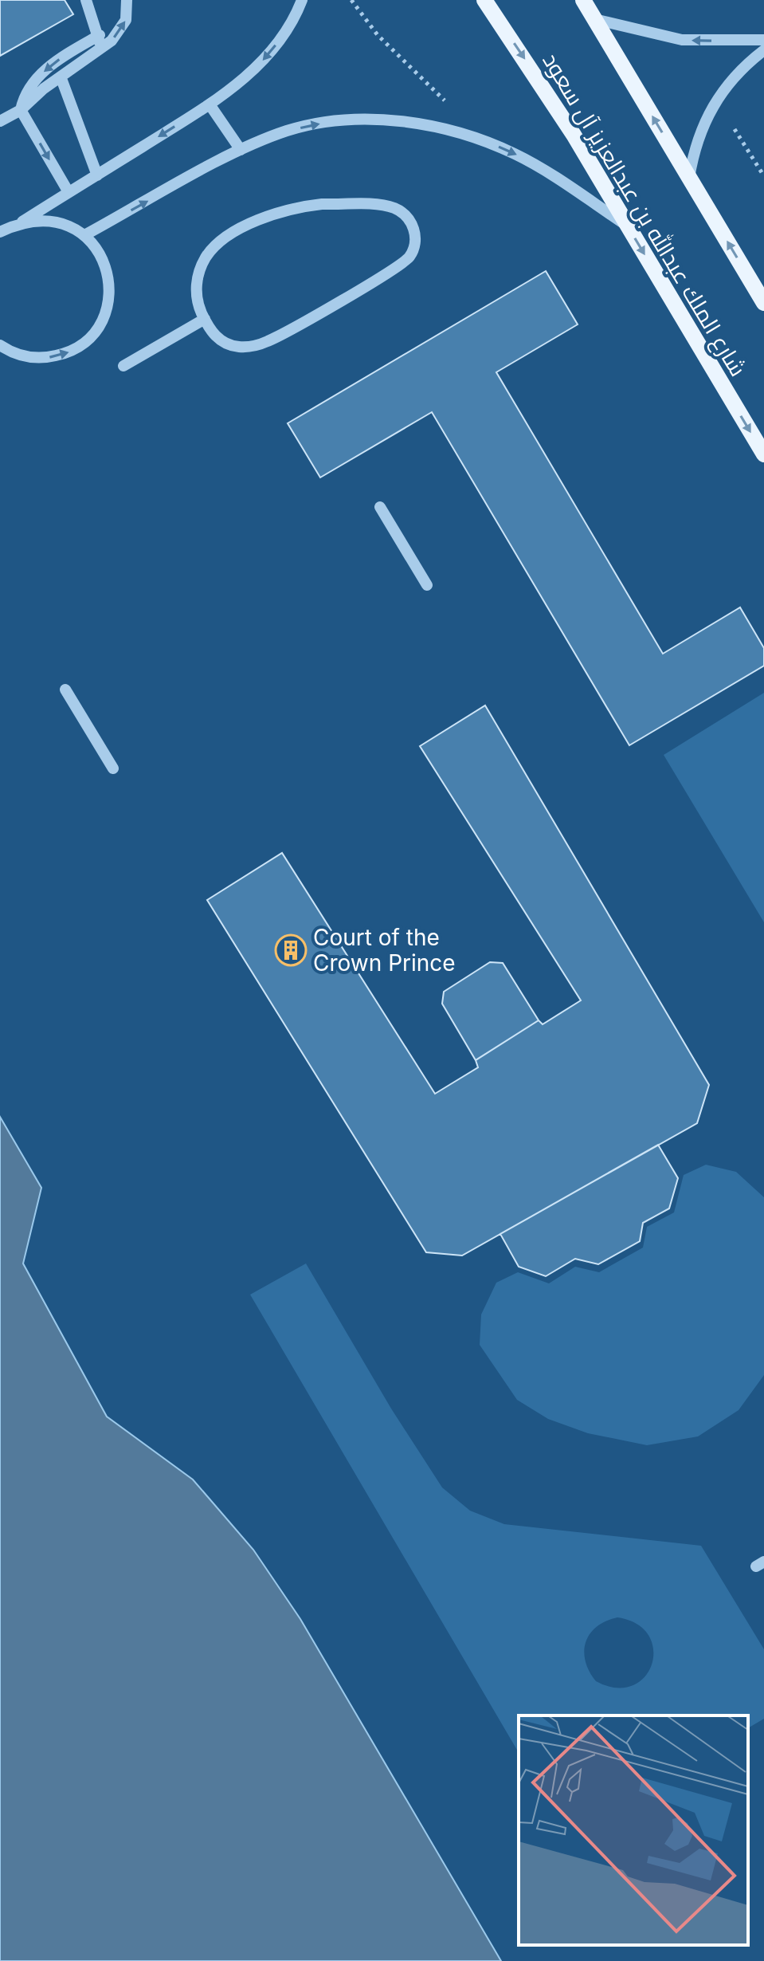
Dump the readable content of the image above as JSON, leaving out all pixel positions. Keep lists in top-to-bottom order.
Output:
{
  "streets": {
    "main road": ["شارع الملك عبدالله بن عبدالعزيز آل سعود"]
  },
  "places": {
    "building": ["Court of the Crown Prince"]
  }
}
